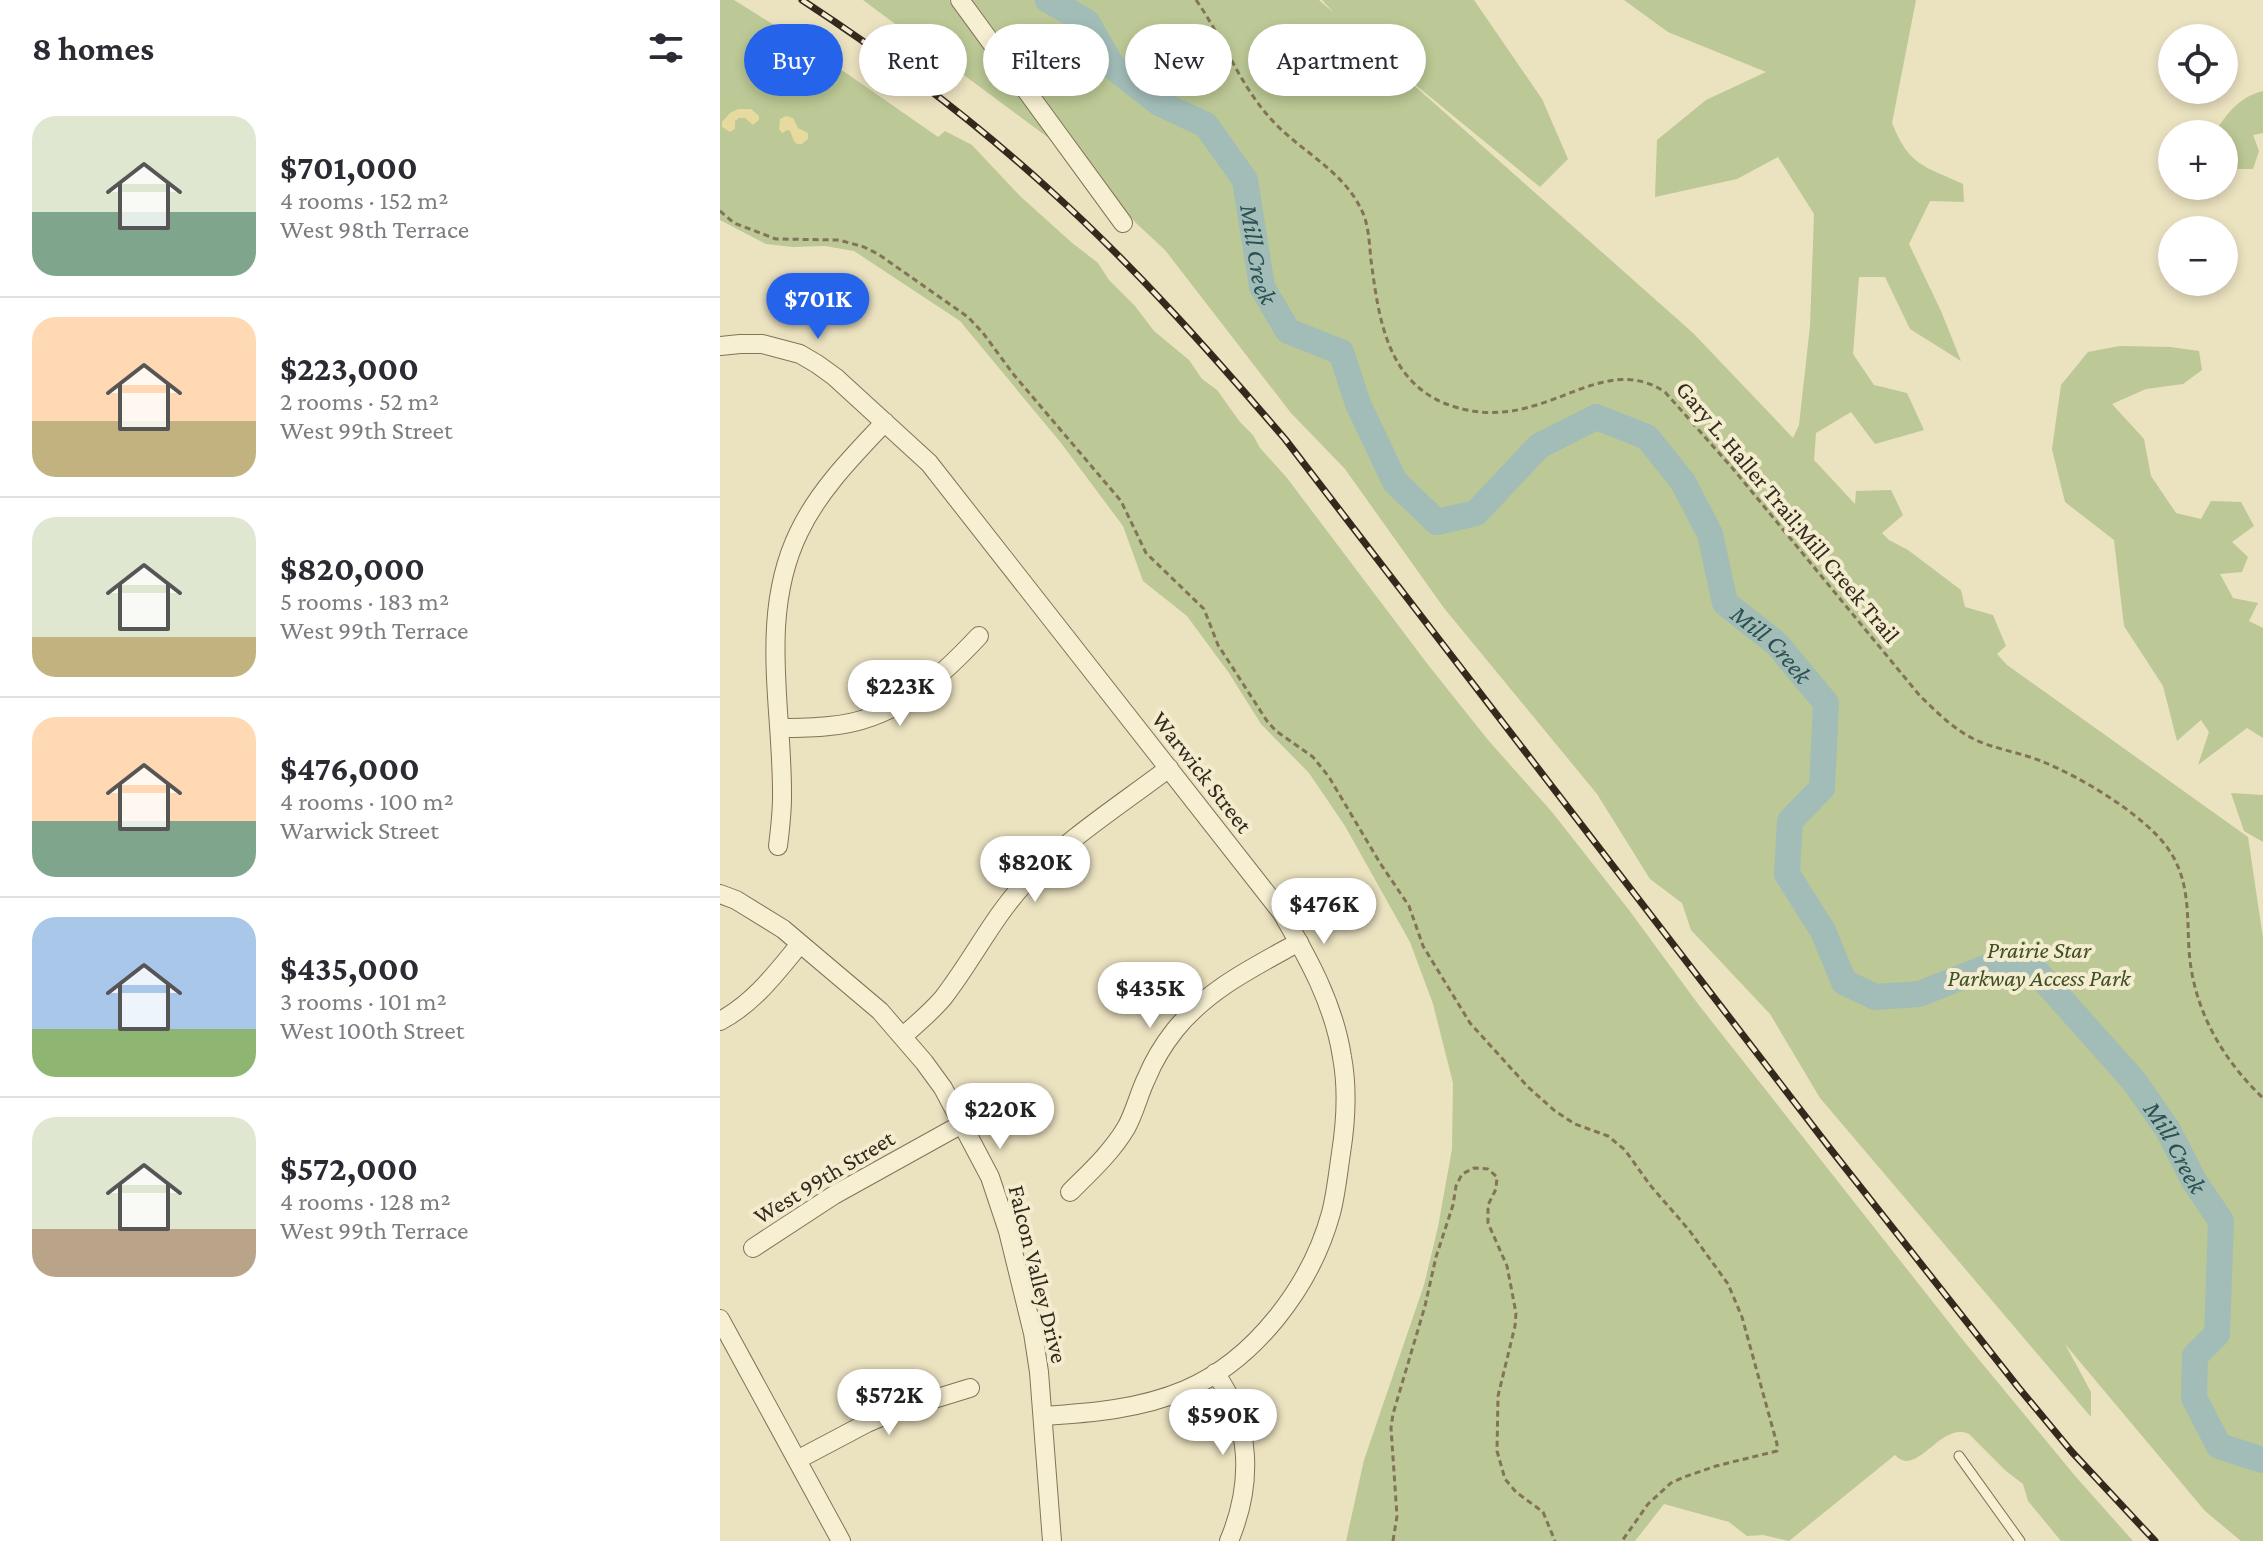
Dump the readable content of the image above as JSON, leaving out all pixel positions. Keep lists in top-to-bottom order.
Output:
{
  "streets": {
    "street": ["Warwick Street", "West 99th Street", "Falcon Valley Drive"],
    "path": ["Gary L. Haller Trail;Mill Creek Trail"]
  },
  "crossings": [
    ["Warwick Street", "Falcon Valley Drive"],
    ["West 99th Street", "Falcon Valley Drive"]
  ],
  "water": ["Mill Creek"],
  "parks": ["Prairie Star Parkway Access Park"],
  "page": {
    "heading": "8 homes",
    "map_buttons": ["+", "−"],
    "chip": [
      "Buy",
      "Rent",
      "Filters",
      "New",
      "Apartment"
    ],
    "list": [
      {
        "name": "$701,000",
        "note": "4 rooms · 152 m² · West 98th Terrace"
      },
      {
        "name": "$223,000",
        "note": "2 rooms · 52 m² · West 99th Street"
      },
      {
        "name": "$820,000",
        "note": "5 rooms · 183 m² · West 99th Terrace"
      },
      {
        "name": "$476,000",
        "note": "4 rooms · 100 m² · Warwick Street"
      },
      {
        "name": "$435,000",
        "note": "3 rooms · 101 m² · West 100th Street"
      },
      {
        "name": "$572,000",
        "note": "4 rooms · 128 m² · West 99th Terrace"
      }
    ],
    "price": [
      "$701K",
      "$223K",
      "$820K",
      "$476K",
      "$435K",
      "$220K",
      "$572K",
      "$590K"
    ]
  }
}
